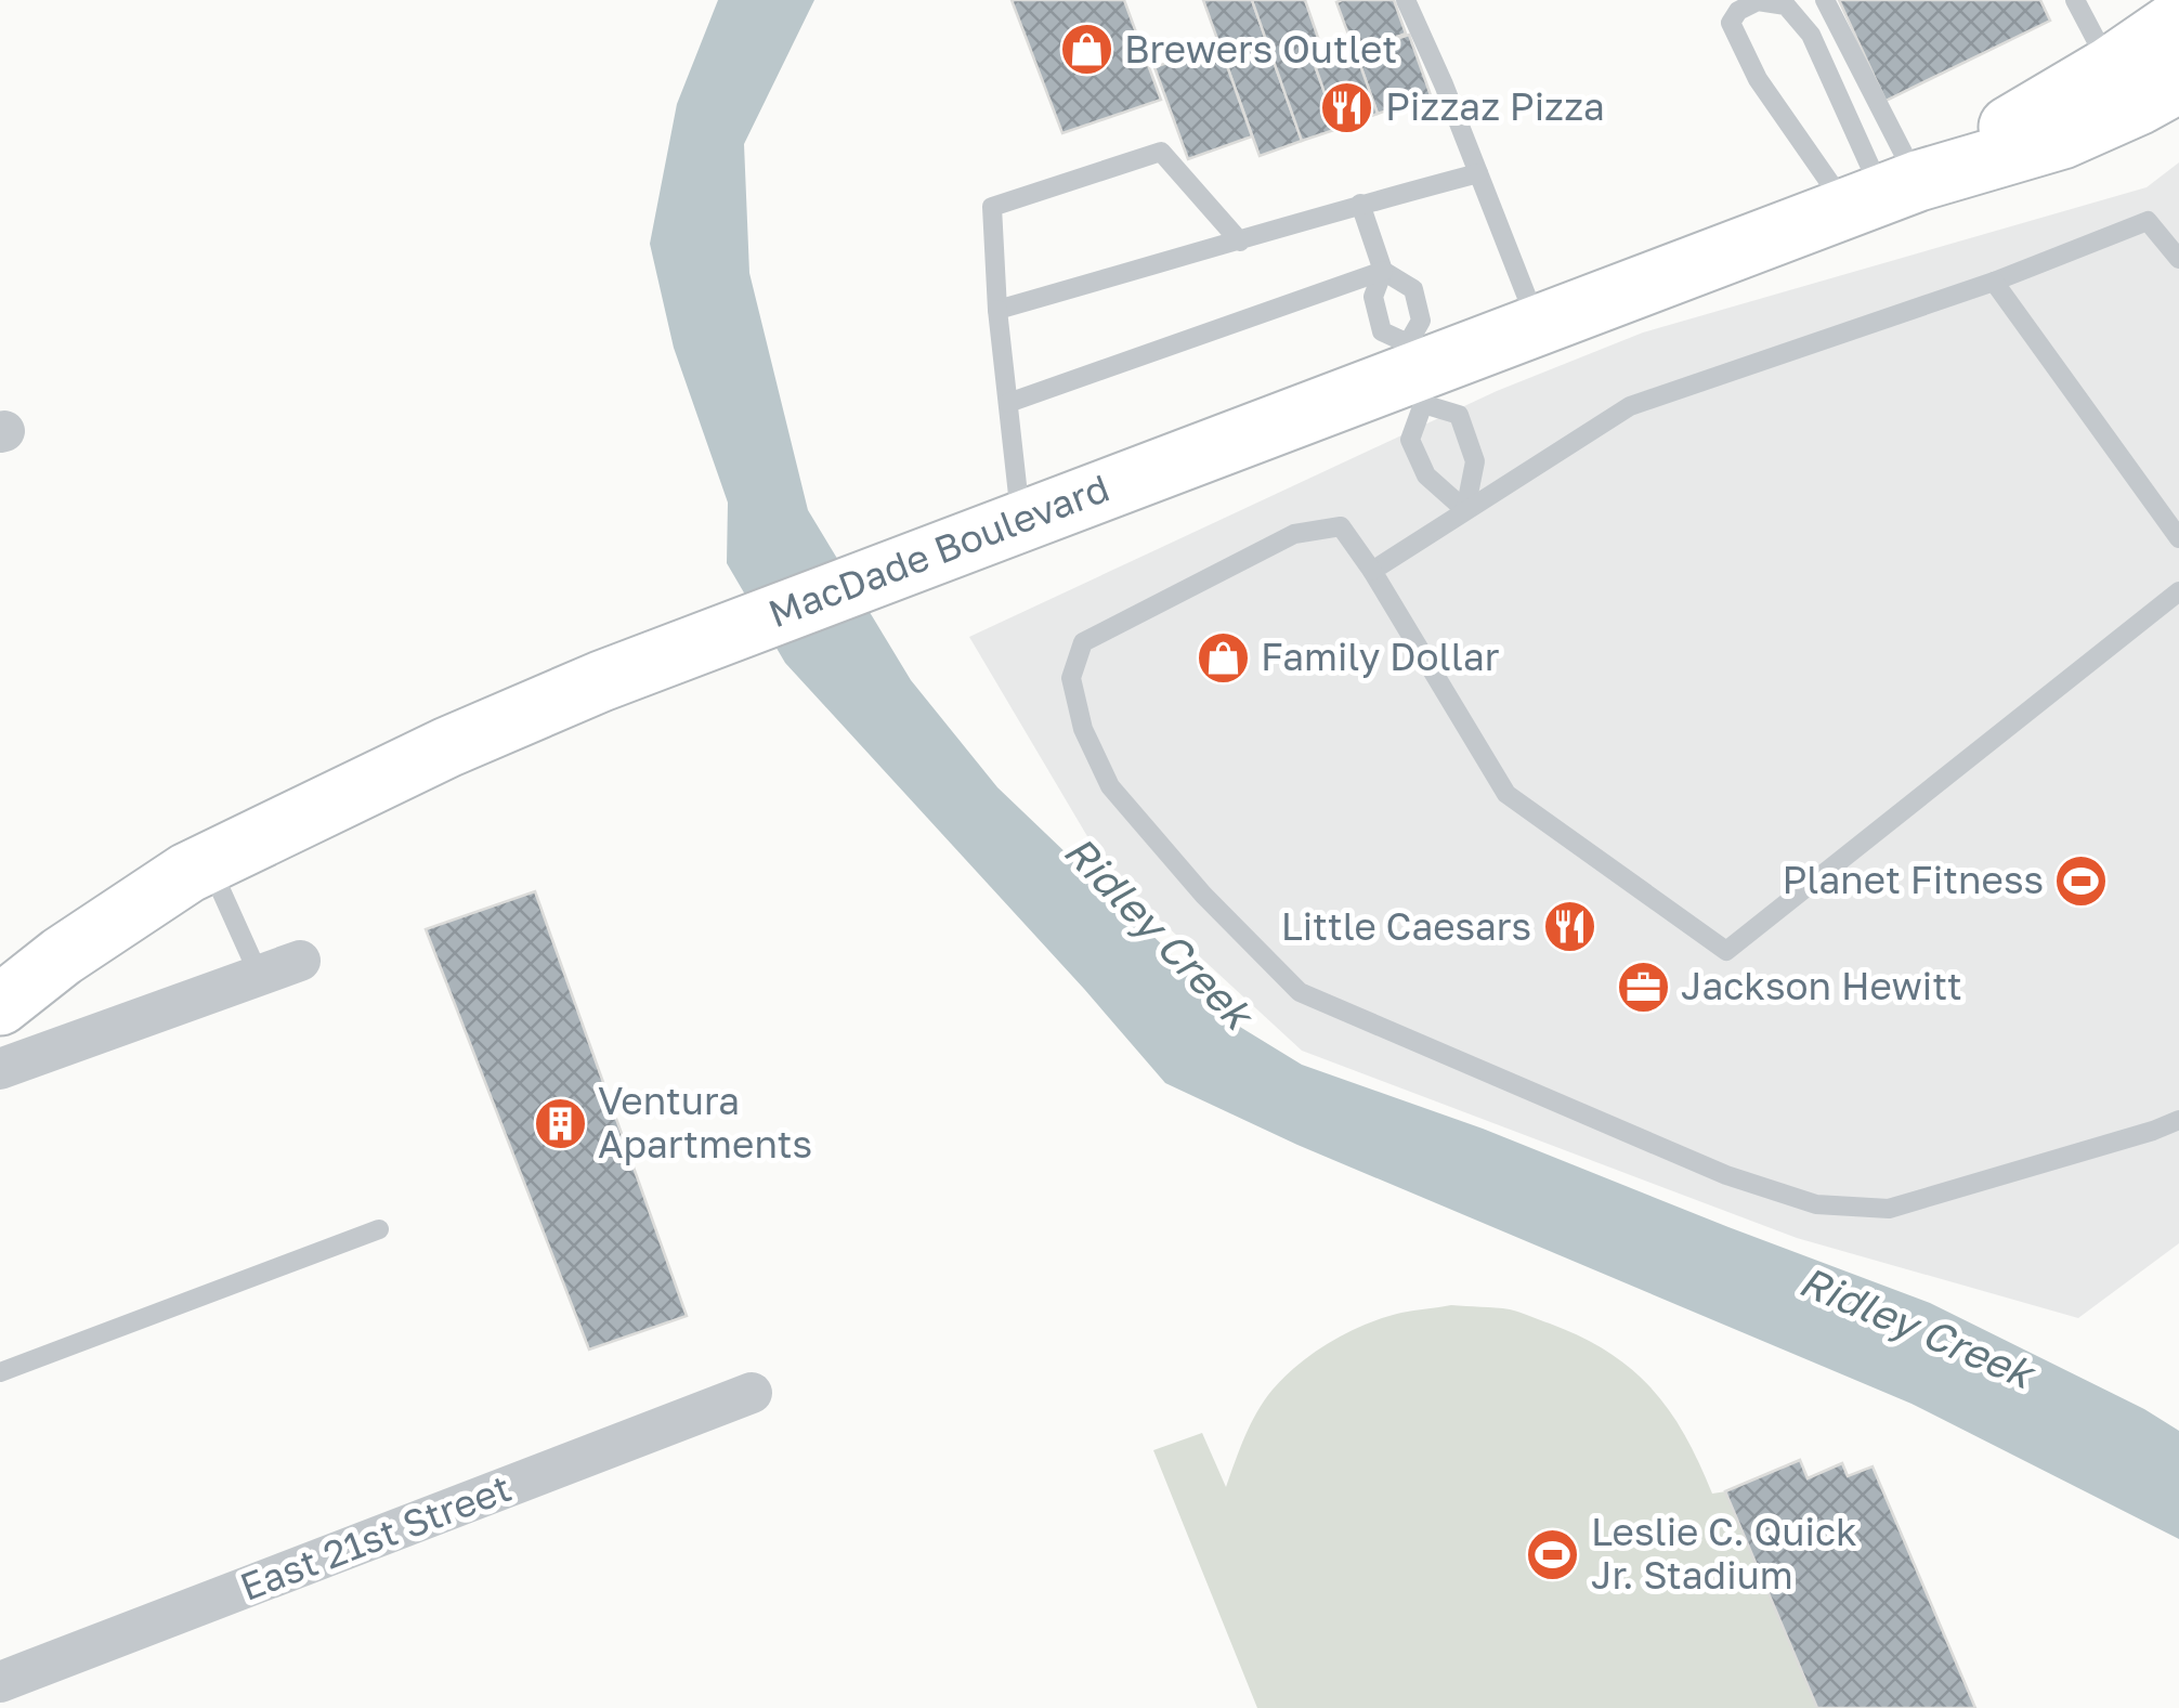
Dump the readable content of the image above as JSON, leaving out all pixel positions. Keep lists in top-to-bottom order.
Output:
{
  "streets": {
    "main road": ["MacDade Boulevard"],
    "street": ["East 21st Street"]
  },
  "water": ["Ridley Creek"],
  "places": {
    "shop": ["Brewers Outlet", "Family Dollar"],
    "restaurant": ["Pizzaz Pizza", "Little Caesars"],
    "sports": ["Planet Fitness", "Leslie C. Quick Jr. Stadium"],
    "office": ["Jackson Hewitt"],
    "building": ["Ventura Apartments"]
  }
}
